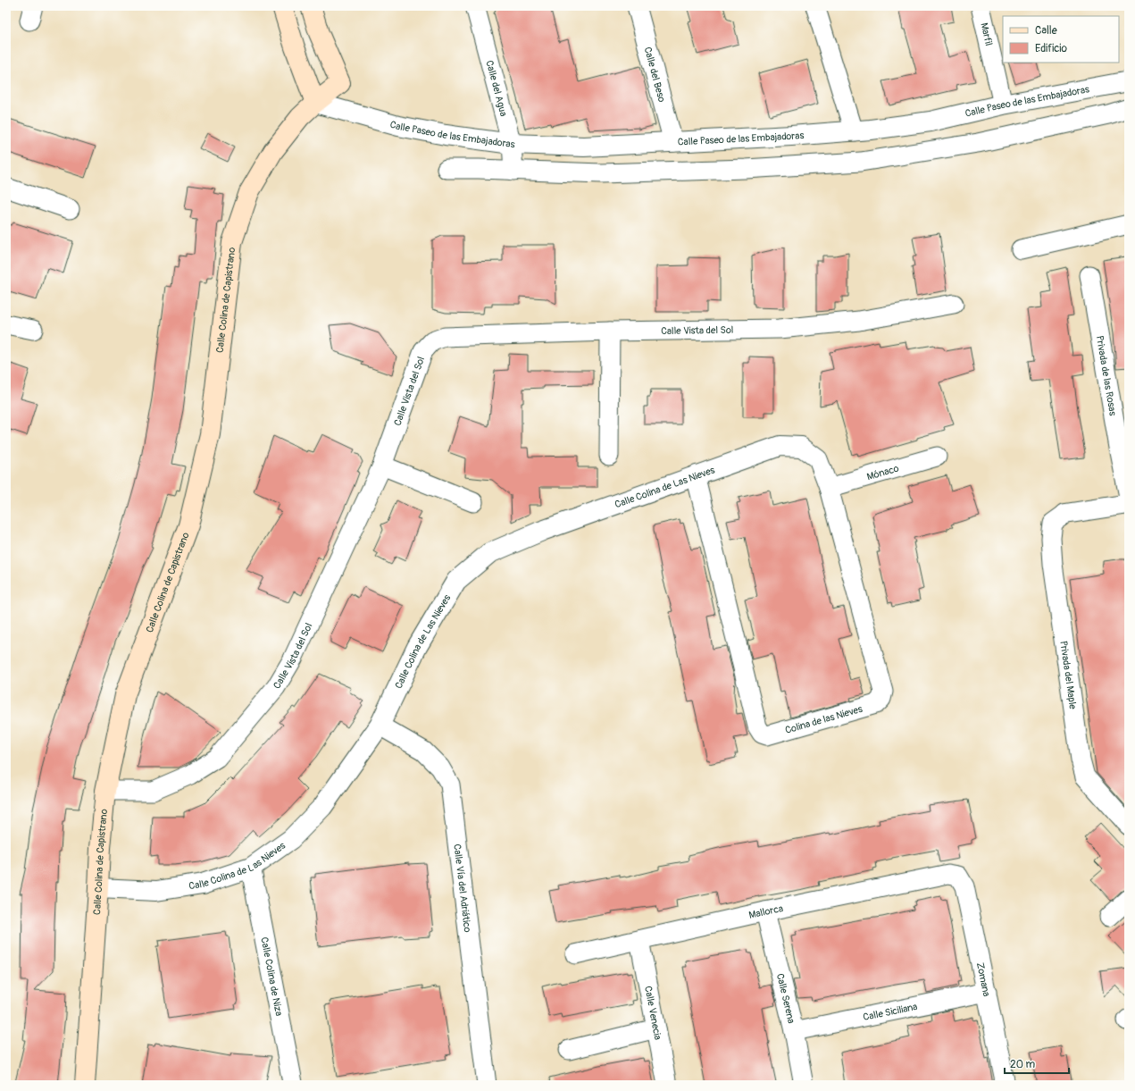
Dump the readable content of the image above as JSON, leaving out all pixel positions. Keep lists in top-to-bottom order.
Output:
{
  "streets": {
    "main road": ["Calle Colina de Capistrano"],
    "street": [
      "Marfil",
      "Calle del Beso",
      "Calle del Agua",
      "Calle Paseo de las Embajadoras",
      "Calle Vista del Sol",
      "Privada de las Rosas",
      "Mónaco",
      "Calle Colina de Las Nieves",
      "Privada del Maple",
      "Colina de las Nieves",
      "Calle Vía del Adriático",
      "Mallorca",
      "Calle Colina de Niza",
      "Zomana",
      "Calle Serena",
      "Calle Siciliana",
      "Calle Venecia"
    ]
  },
  "crossings": [
    ["Marfil", "Calle Paseo de las Embajadoras"],
    ["Calle del Beso", "Calle Paseo de las Embajadoras"],
    ["Calle del Agua", "Calle Paseo de las Embajadoras"],
    ["Calle Paseo de las Embajadoras", "Calle Colina de Capistrano"],
    ["Calle Colina de Capistrano", "Calle Vista del Sol"],
    ["Calle Colina de Capistrano", "Calle Colina de Las Nieves"],
    ["Mónaco", "Colina de las Nieves"],
    ["Calle Colina de Las Nieves", "Colina de las Nieves"],
    ["Calle Colina de Las Nieves", "Calle Vía del Adriático"],
    ["Calle Colina de Las Nieves", "Calle Colina de Niza"],
    ["Mallorca", "Zomana"],
    ["Mallorca", "Calle Serena"],
    ["Mallorca", "Calle Venecia"],
    ["Zomana", "Calle Siciliana"],
    ["Calle Serena", "Calle Siciliana"]
  ],
  "legend": ["Calle", "Edificio"],
  "scale_bar": "20 m"
}
